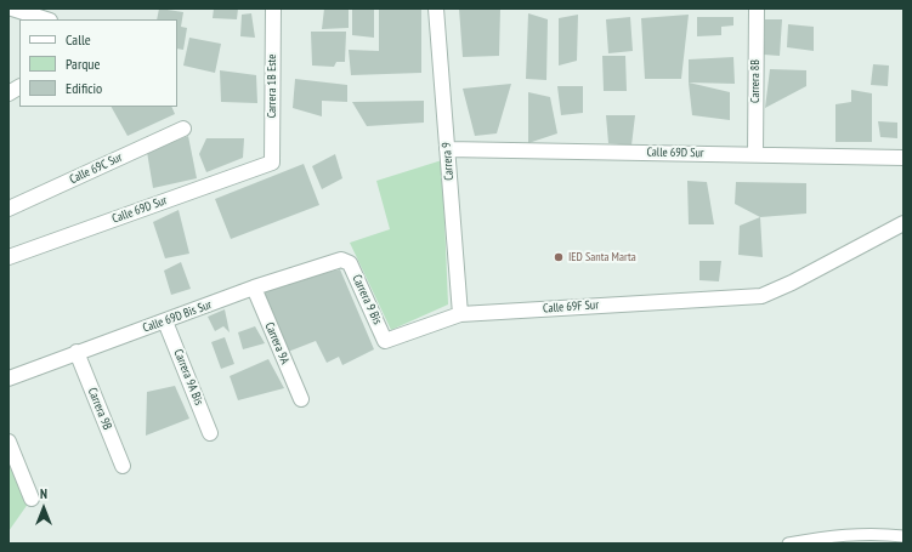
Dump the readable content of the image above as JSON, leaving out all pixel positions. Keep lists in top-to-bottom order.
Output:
{
  "streets": {
    "street": [
      "Carrera 8B",
      "Carrera 1B Este",
      "Calle 69D Sur",
      "Carrera 9",
      "Calle 69C Sur",
      "Carrera 9 Bis",
      "Calle 69F Sur",
      "Calle 69D Bis Sur",
      "Carrera 9A",
      "Carrera 9A Bis",
      "Carrera 9B"
    ]
  },
  "crossings": [
    ["Carrera 8B", "Calle 69D Sur"],
    ["Carrera 1B Este", "Calle 69D Sur"],
    ["Calle 69D Sur", "Carrera 9"],
    ["Carrera 9", "Calle 69F Sur"],
    ["Carrera 9 Bis", "Calle 69F Sur"],
    ["Carrera 9 Bis", "Calle 69D Bis Sur"],
    ["Calle 69D Bis Sur", "Carrera 9A"],
    ["Calle 69D Bis Sur", "Carrera 9A Bis"],
    ["Calle 69D Bis Sur", "Carrera 9B"]
  ],
  "places": ["IED Santa Marta"],
  "legend": ["Calle", "Parque", "Edificio"],
  "north": "top"
}
